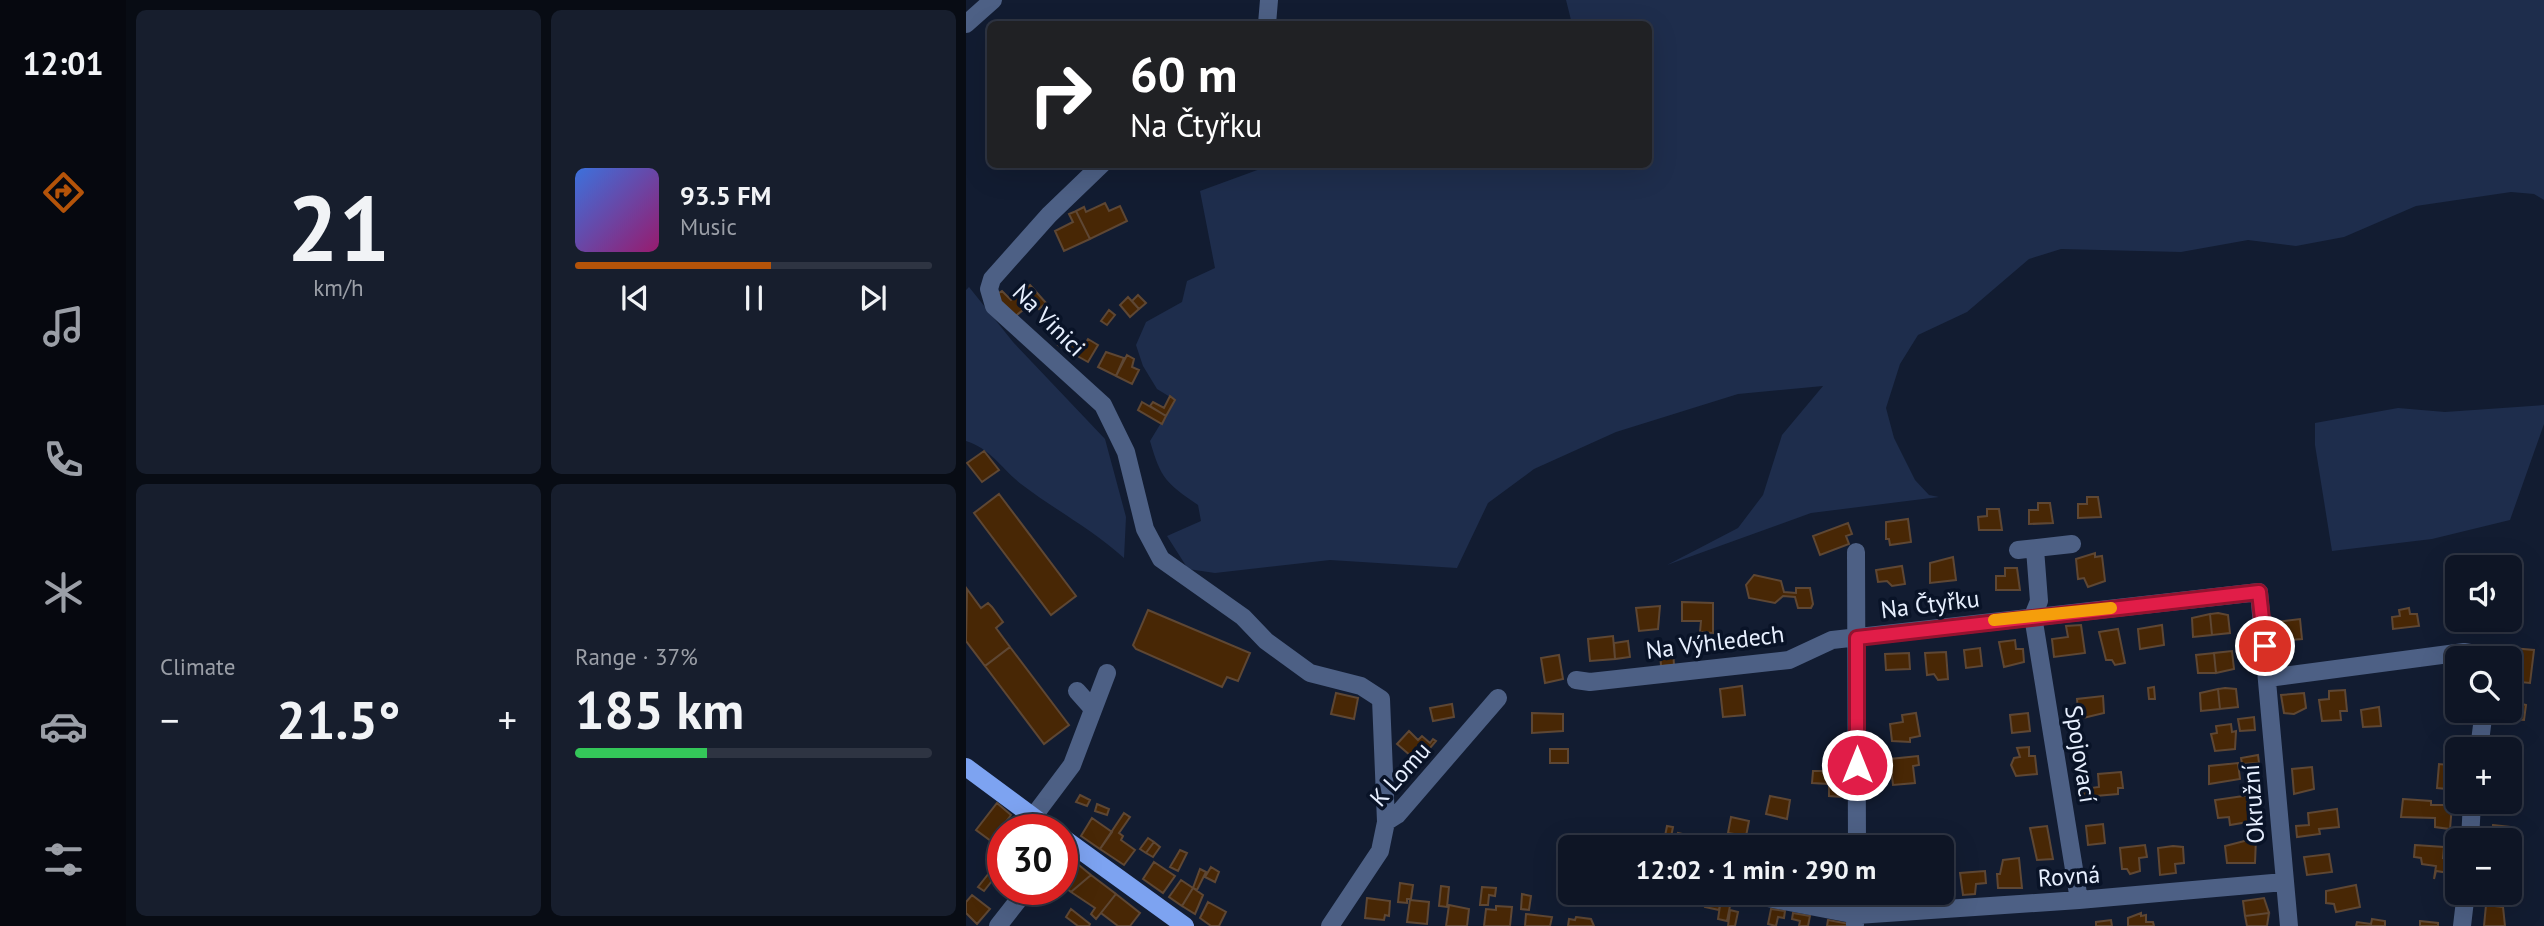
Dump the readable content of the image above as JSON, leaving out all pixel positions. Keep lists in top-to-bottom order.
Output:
{
  "streets": {
    "street": [
      "Na Vinici",
      "Na Čtyřku",
      "Na Výhledech",
      "Spojovací",
      "K Lomu",
      "Okružní",
      "Rovná"
    ]
  },
  "crossings": [
    ["Na Vinici", "K Lomu"],
    ["Na Čtyřku", "Na Výhledech"],
    ["Na Čtyřku", "Spojovací"],
    ["Na Čtyřku", "Okružní"],
    ["Spojovací", "Rovná"],
    ["Okružní", "Rovná"]
  ],
  "page": {
    "tabs": "12:01",
    "tile": [
      ["21", "km/h"],
      "Climate",
      ["Range · 37%", "185 km"]
    ],
    "turn": ["60 m", "Na Čtyřku"],
    "song": ["93.5 FM", "Music"],
    "map_buttons": ["+", "−"],
    "heat": ["−", "21.5°", "+"],
    "limit": "30",
    "trip": "12:02 · 1 min · 290 m"
  }
}
